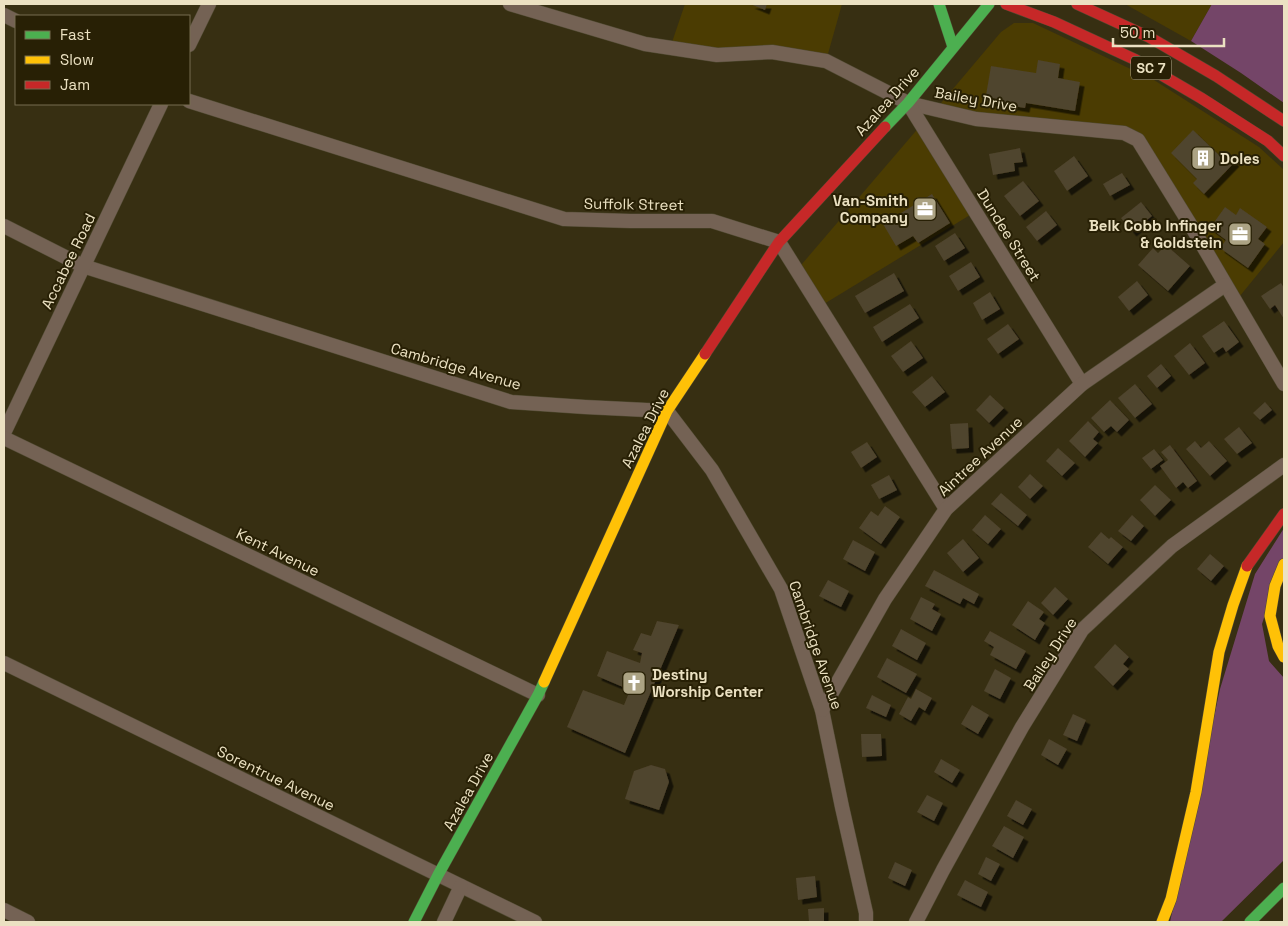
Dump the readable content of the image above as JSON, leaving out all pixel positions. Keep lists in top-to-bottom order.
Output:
{
  "streets": {
    "main road": ["SC 7", "Azalea Drive"],
    "street": [
      "Bailey Drive",
      "Suffolk Street",
      "Dundee Street",
      "Accabee Road",
      "Cambridge Avenue",
      "Aintree Avenue",
      "Kent Avenue",
      "Sorentrue Avenue"
    ]
  },
  "crossings": [
    ["Bailey Drive", "Azalea Drive"],
    ["Bailey Drive", "Dundee Street"],
    ["Bailey Drive", "Aintree Avenue"],
    ["Azalea Drive", "Suffolk Street"],
    ["Azalea Drive", "Dundee Street"],
    ["Azalea Drive", "Cambridge Avenue"],
    ["Azalea Drive", "Kent Avenue"],
    ["Azalea Drive", "Sorentrue Avenue"],
    ["Dundee Street", "Aintree Avenue"],
    ["Accabee Road", "Cambridge Avenue"],
    ["Cambridge Avenue", "Aintree Avenue"]
  ],
  "places": {
    "building": ["Doles"],
    "office": ["Van-Smith Company", "Belk Cobb Infinger & Goldstein"],
    "church": ["Destiny Worship Center"]
  },
  "legend": ["Fast", "Slow", "Jam"],
  "scale_bar": "50 m"
}
